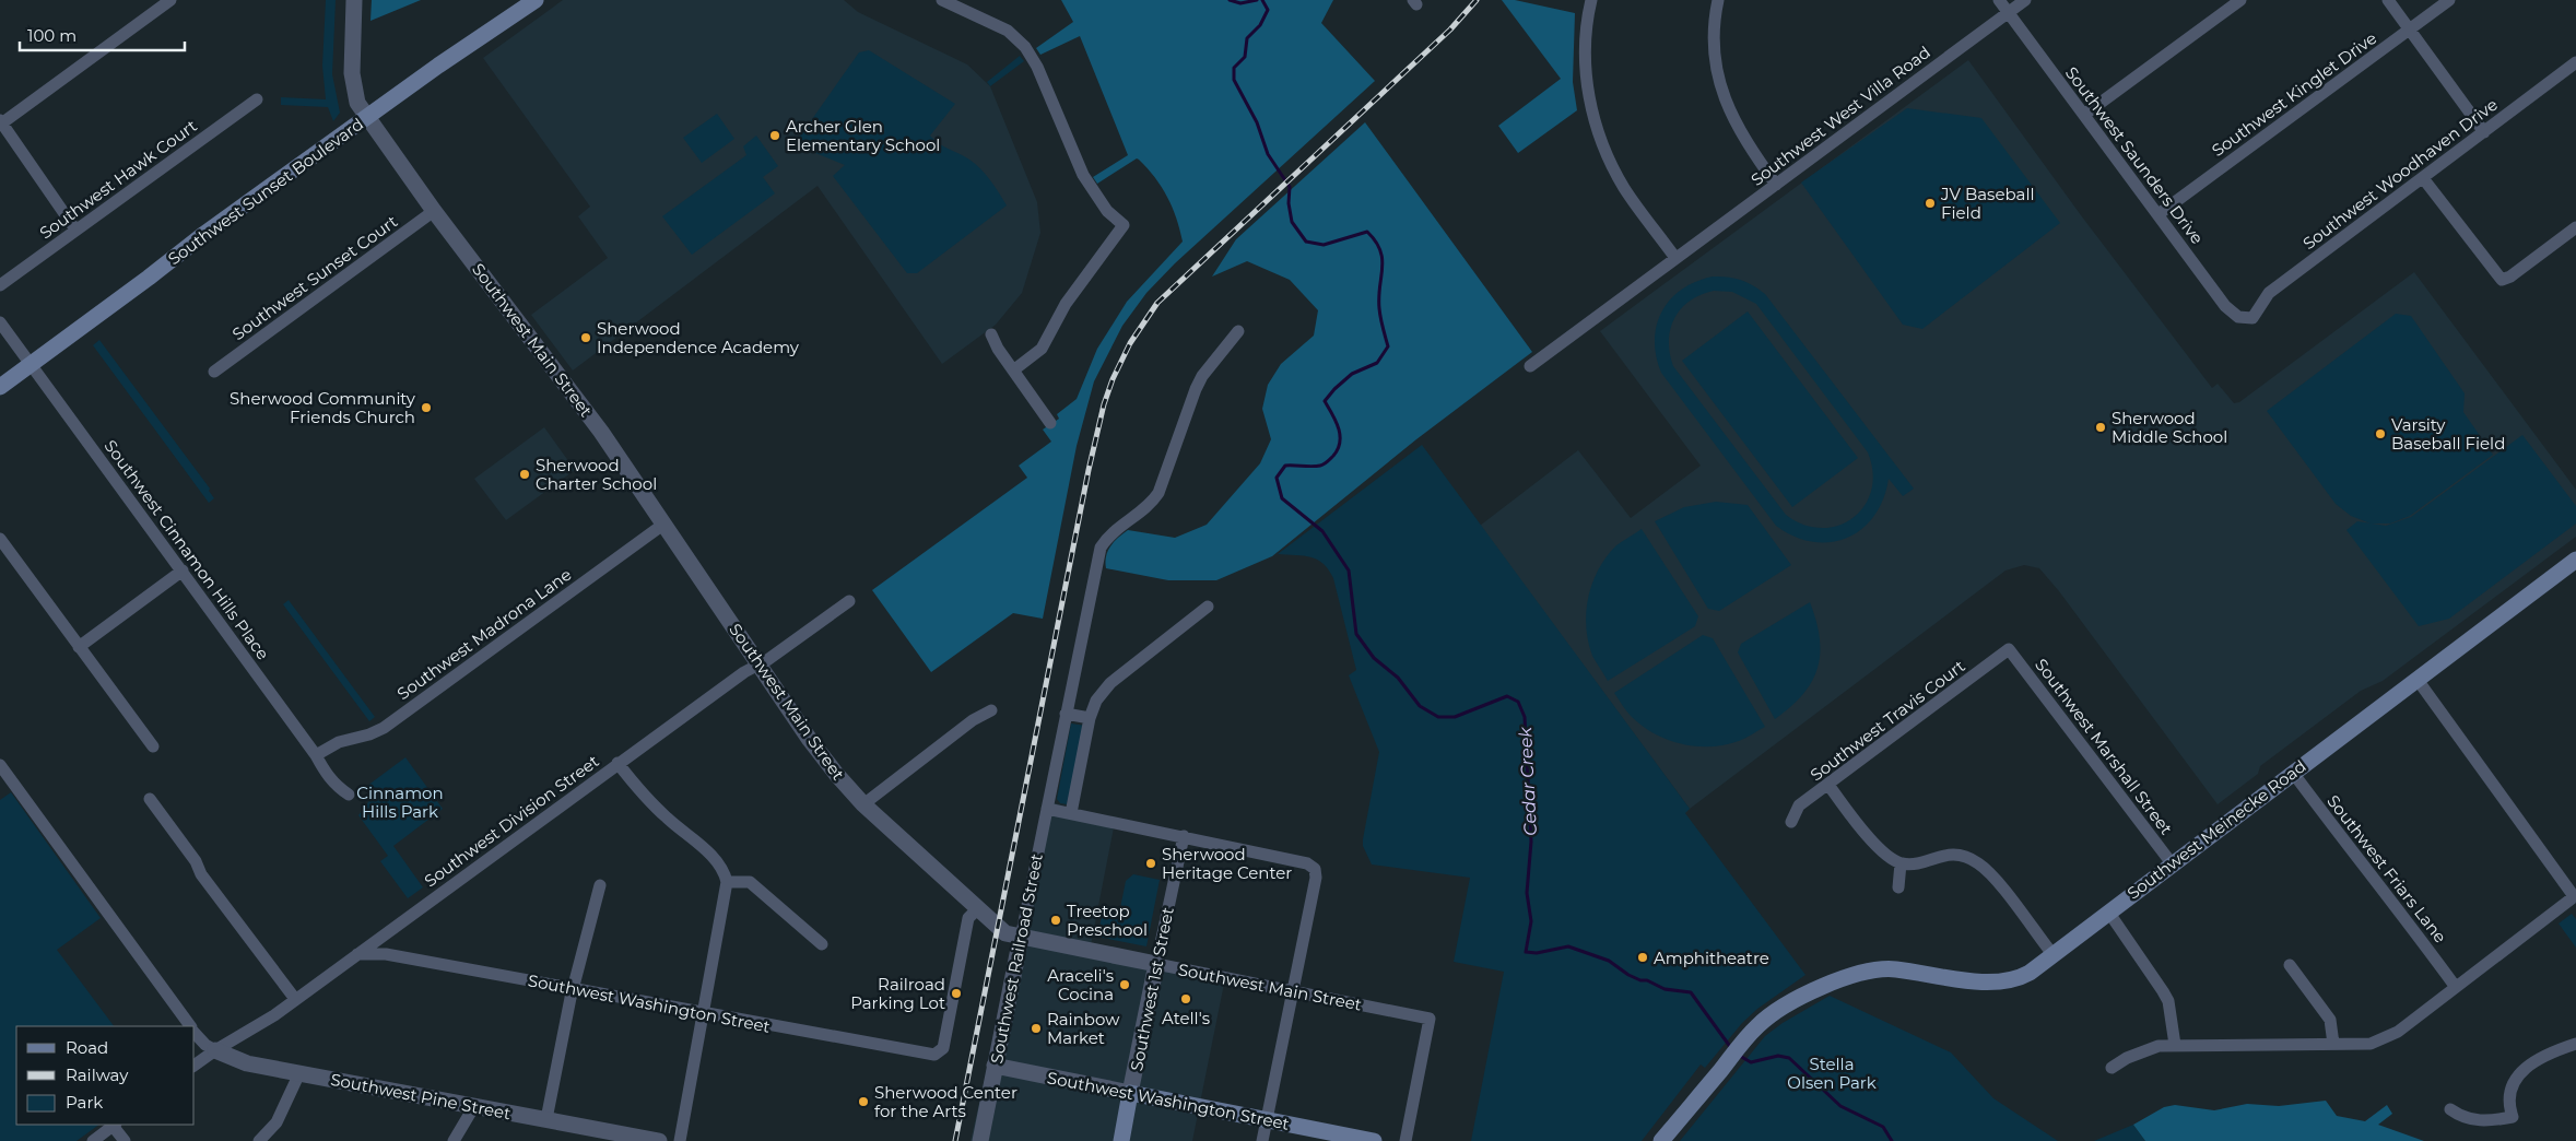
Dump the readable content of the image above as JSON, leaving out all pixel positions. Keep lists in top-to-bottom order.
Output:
{
  "streets": {
    "main road": [
      "Southwest Sunset Boulevard",
      "Southwest Meinecke Road",
      "Southwest 1st Street",
      "Southwest Washington Street"
    ],
    "street": [
      "Southwest Kinglet Drive",
      "Southwest West Villa Road",
      "Southwest Saunders Drive",
      "Southwest Woodhaven Drive",
      "Southwest Hawk Court",
      "Southwest Sunset Court",
      "Southwest Main Street",
      "Southwest Cinnamon Hills Place",
      "Southwest Madrona Lane",
      "Southwest Travis Court",
      "Southwest Marshall Street",
      "Southwest Division Street",
      "Southwest Friars Lane",
      "Southwest Railroad Street",
      "Southwest Pine Street"
    ]
  },
  "crossings": [
    ["Southwest Kinglet Drive", "Southwest Saunders Drive"],
    ["Southwest West Villa Road", "Southwest Saunders Drive"],
    ["Southwest Saunders Drive", "Southwest Woodhaven Drive"],
    ["Southwest Sunset Boulevard", "Southwest Main Street"],
    ["Southwest Sunset Boulevard", "Southwest Cinnamon Hills Place"],
    ["Southwest Sunset Court", "Southwest Main Street"],
    ["Southwest Main Street", "Southwest Madrona Lane"],
    ["Southwest Main Street", "Southwest Division Street"],
    ["Southwest Main Street", "Southwest Railroad Street"],
    ["Southwest Main Street", "Southwest 1st Street"],
    ["Southwest Main Street", "Southwest Washington Street"],
    ["Southwest Cinnamon Hills Place", "Southwest Madrona Lane"],
    ["Southwest Travis Court", "Southwest Marshall Street"],
    ["Southwest Marshall Street", "Southwest Meinecke Road"],
    ["Southwest Division Street", "Southwest Washington Street"],
    ["Southwest Division Street", "Southwest Pine Street"],
    ["Southwest Meinecke Road", "Southwest Friars Lane"],
    ["Southwest Railroad Street", "Southwest Washington Street"],
    ["Southwest 1st Street", "Southwest Washington Street"]
  ],
  "water": ["Cedar Creek"],
  "parks": ["Cinnamon Hills Park", "Stella Olsen Park"],
  "places": [
    "Archer Glen Elementary School",
    "JV Baseball Field",
    "Sherwood Independence Academy",
    "Sherwood Community Friends Church",
    "Sherwood Middle School",
    "Varsity Baseball Field",
    "Sherwood Charter School",
    "Sherwood Heritage Center",
    "Treetop Preschool",
    "Amphitheatre",
    "Araceli's Cocina",
    "Railroad Parking Lot",
    "Atell's",
    "Rainbow Market",
    "Sherwood Center for the Arts"
  ],
  "legend": ["Road", "Railway", "Park"],
  "scale_bar": "100 m"
}
